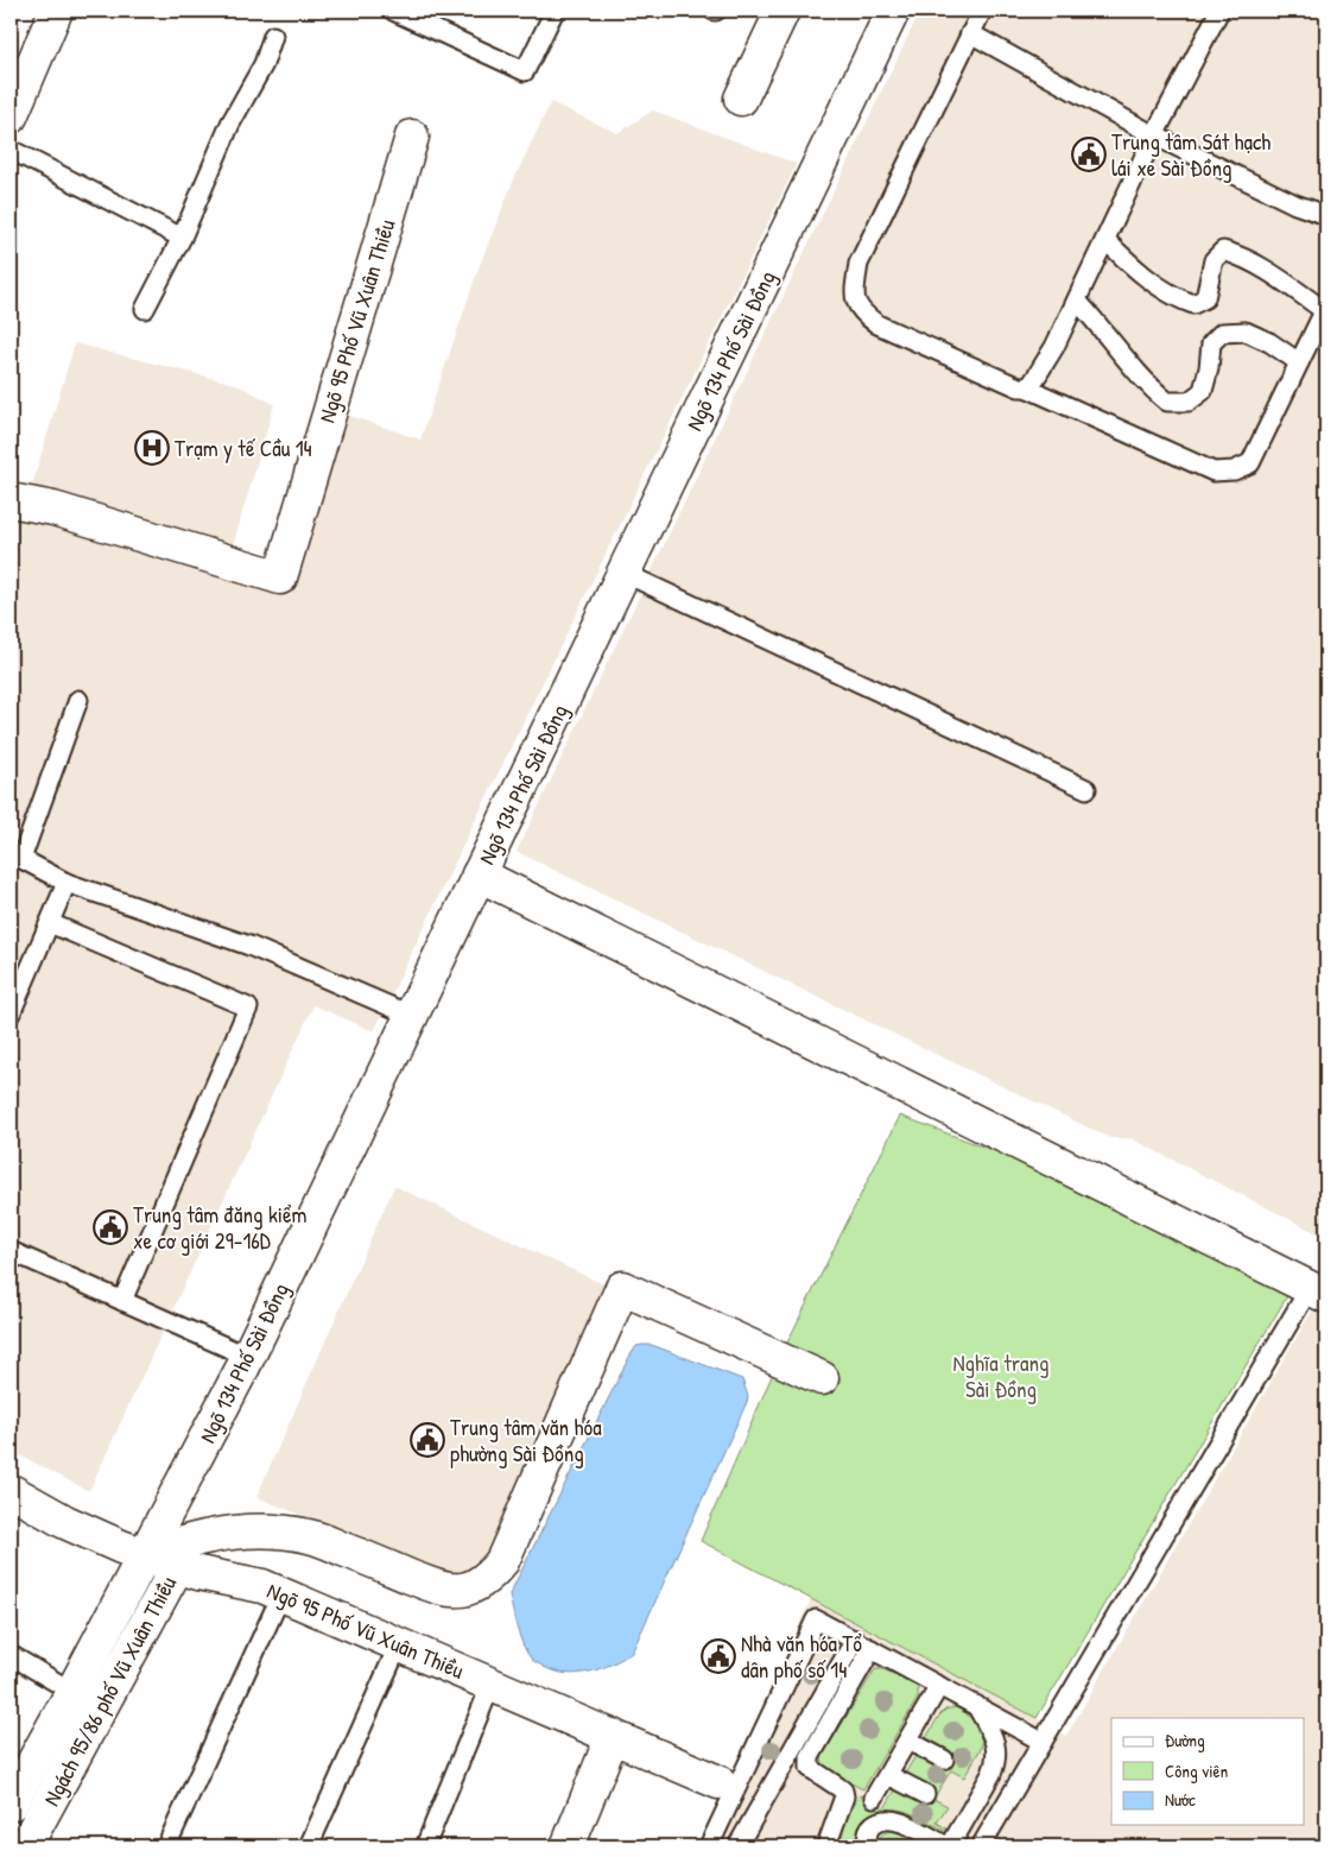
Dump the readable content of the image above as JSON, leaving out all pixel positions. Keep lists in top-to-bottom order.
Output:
{
  "streets": {
    "street": ["Ngõ 95 Phố Vũ Xuân Thiều", "Ngõ 134 Phố Sài Đồng", "Ngách 95/86 phố Vũ Xuân Thiều"]
  },
  "crossings": [
    ["Ngõ 95 Phố Vũ Xuân Thiều", "Ngõ 134 Phố Sài Đồng"],
    ["Ngõ 95 Phố Vũ Xuân Thiều", "Ngách 95/86 phố Vũ Xuân Thiều"],
    ["Ngõ 134 Phố Sài Đồng", "Ngách 95/86 phố Vũ Xuân Thiều"]
  ],
  "parks": ["Nghĩa trang Sài Đồng"],
  "places": {
    "public building": [
      "Trung tâm Sát hạch lái xe Sài Đồng",
      "Trung tâm đăng kiểm xe cơ giới 29-16D",
      "Trung tâm văn hóa phường Sài Đồng",
      "Nhà văn hóa Tổ dân phố số 14"
    ],
    "hospital": ["Trạm y tế Cầu 14"]
  },
  "legend": ["Đường", "Công viên", "Nước"]
}
